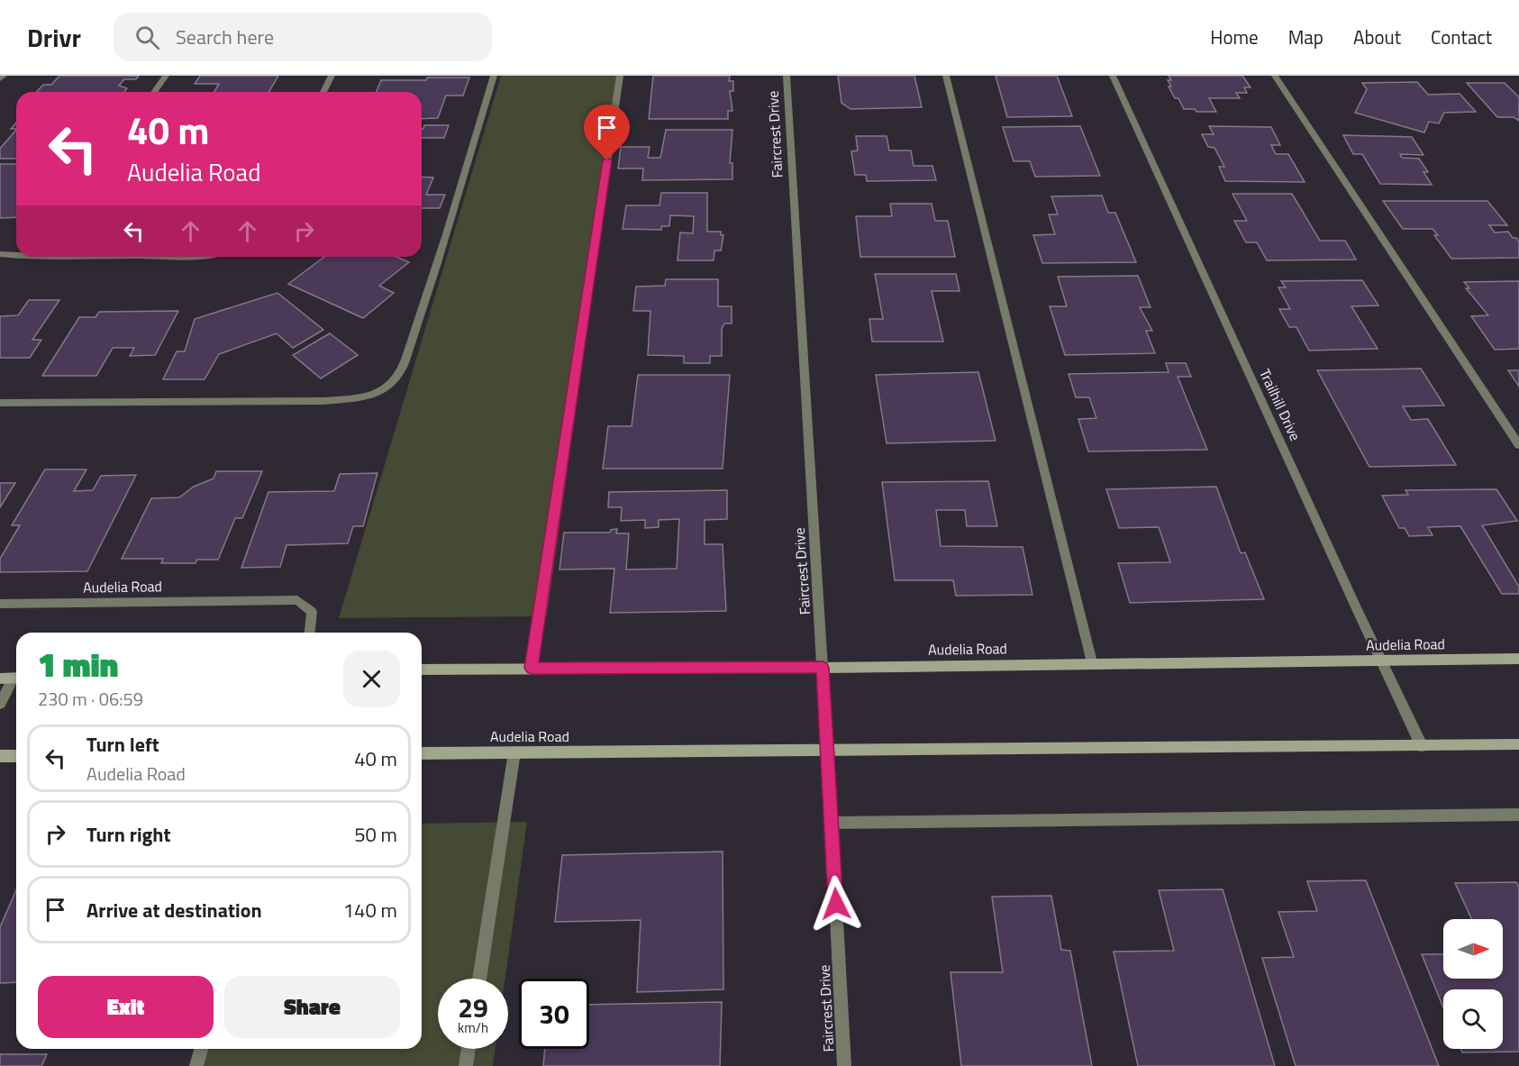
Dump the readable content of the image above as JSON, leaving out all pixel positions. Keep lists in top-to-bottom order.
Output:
{
  "streets": {
    "main road": ["Audelia Road"],
    "street": ["Faircrest Drive", "Trailhill Drive"]
  },
  "crossings": [
    ["Faircrest Drive", "Audelia Road"],
    ["Trailhill Drive", "Audelia Road"]
  ],
  "north": "right",
  "page": {
    "header": "Drivr",
    "search": "Search here",
    "nav": [
      "Home",
      "Map",
      "About",
      "Contact"
    ],
    "turn": ["40 m", "Audelia Road"],
    "heading": ["1 min", "230 m · 06:59"],
    "list": [
      {
        "name": "Turn left",
        "note": "Audelia Road",
        "value": "40 m"
      },
      {
        "name": "Turn right",
        "value": "50 m"
      },
      {
        "name": "Arrive at destination",
        "value": "140 m"
      }
    ],
    "buttons": ["Exit", "Share"],
    "speed": "29 km/h",
    "limit": "30"
  }
}
